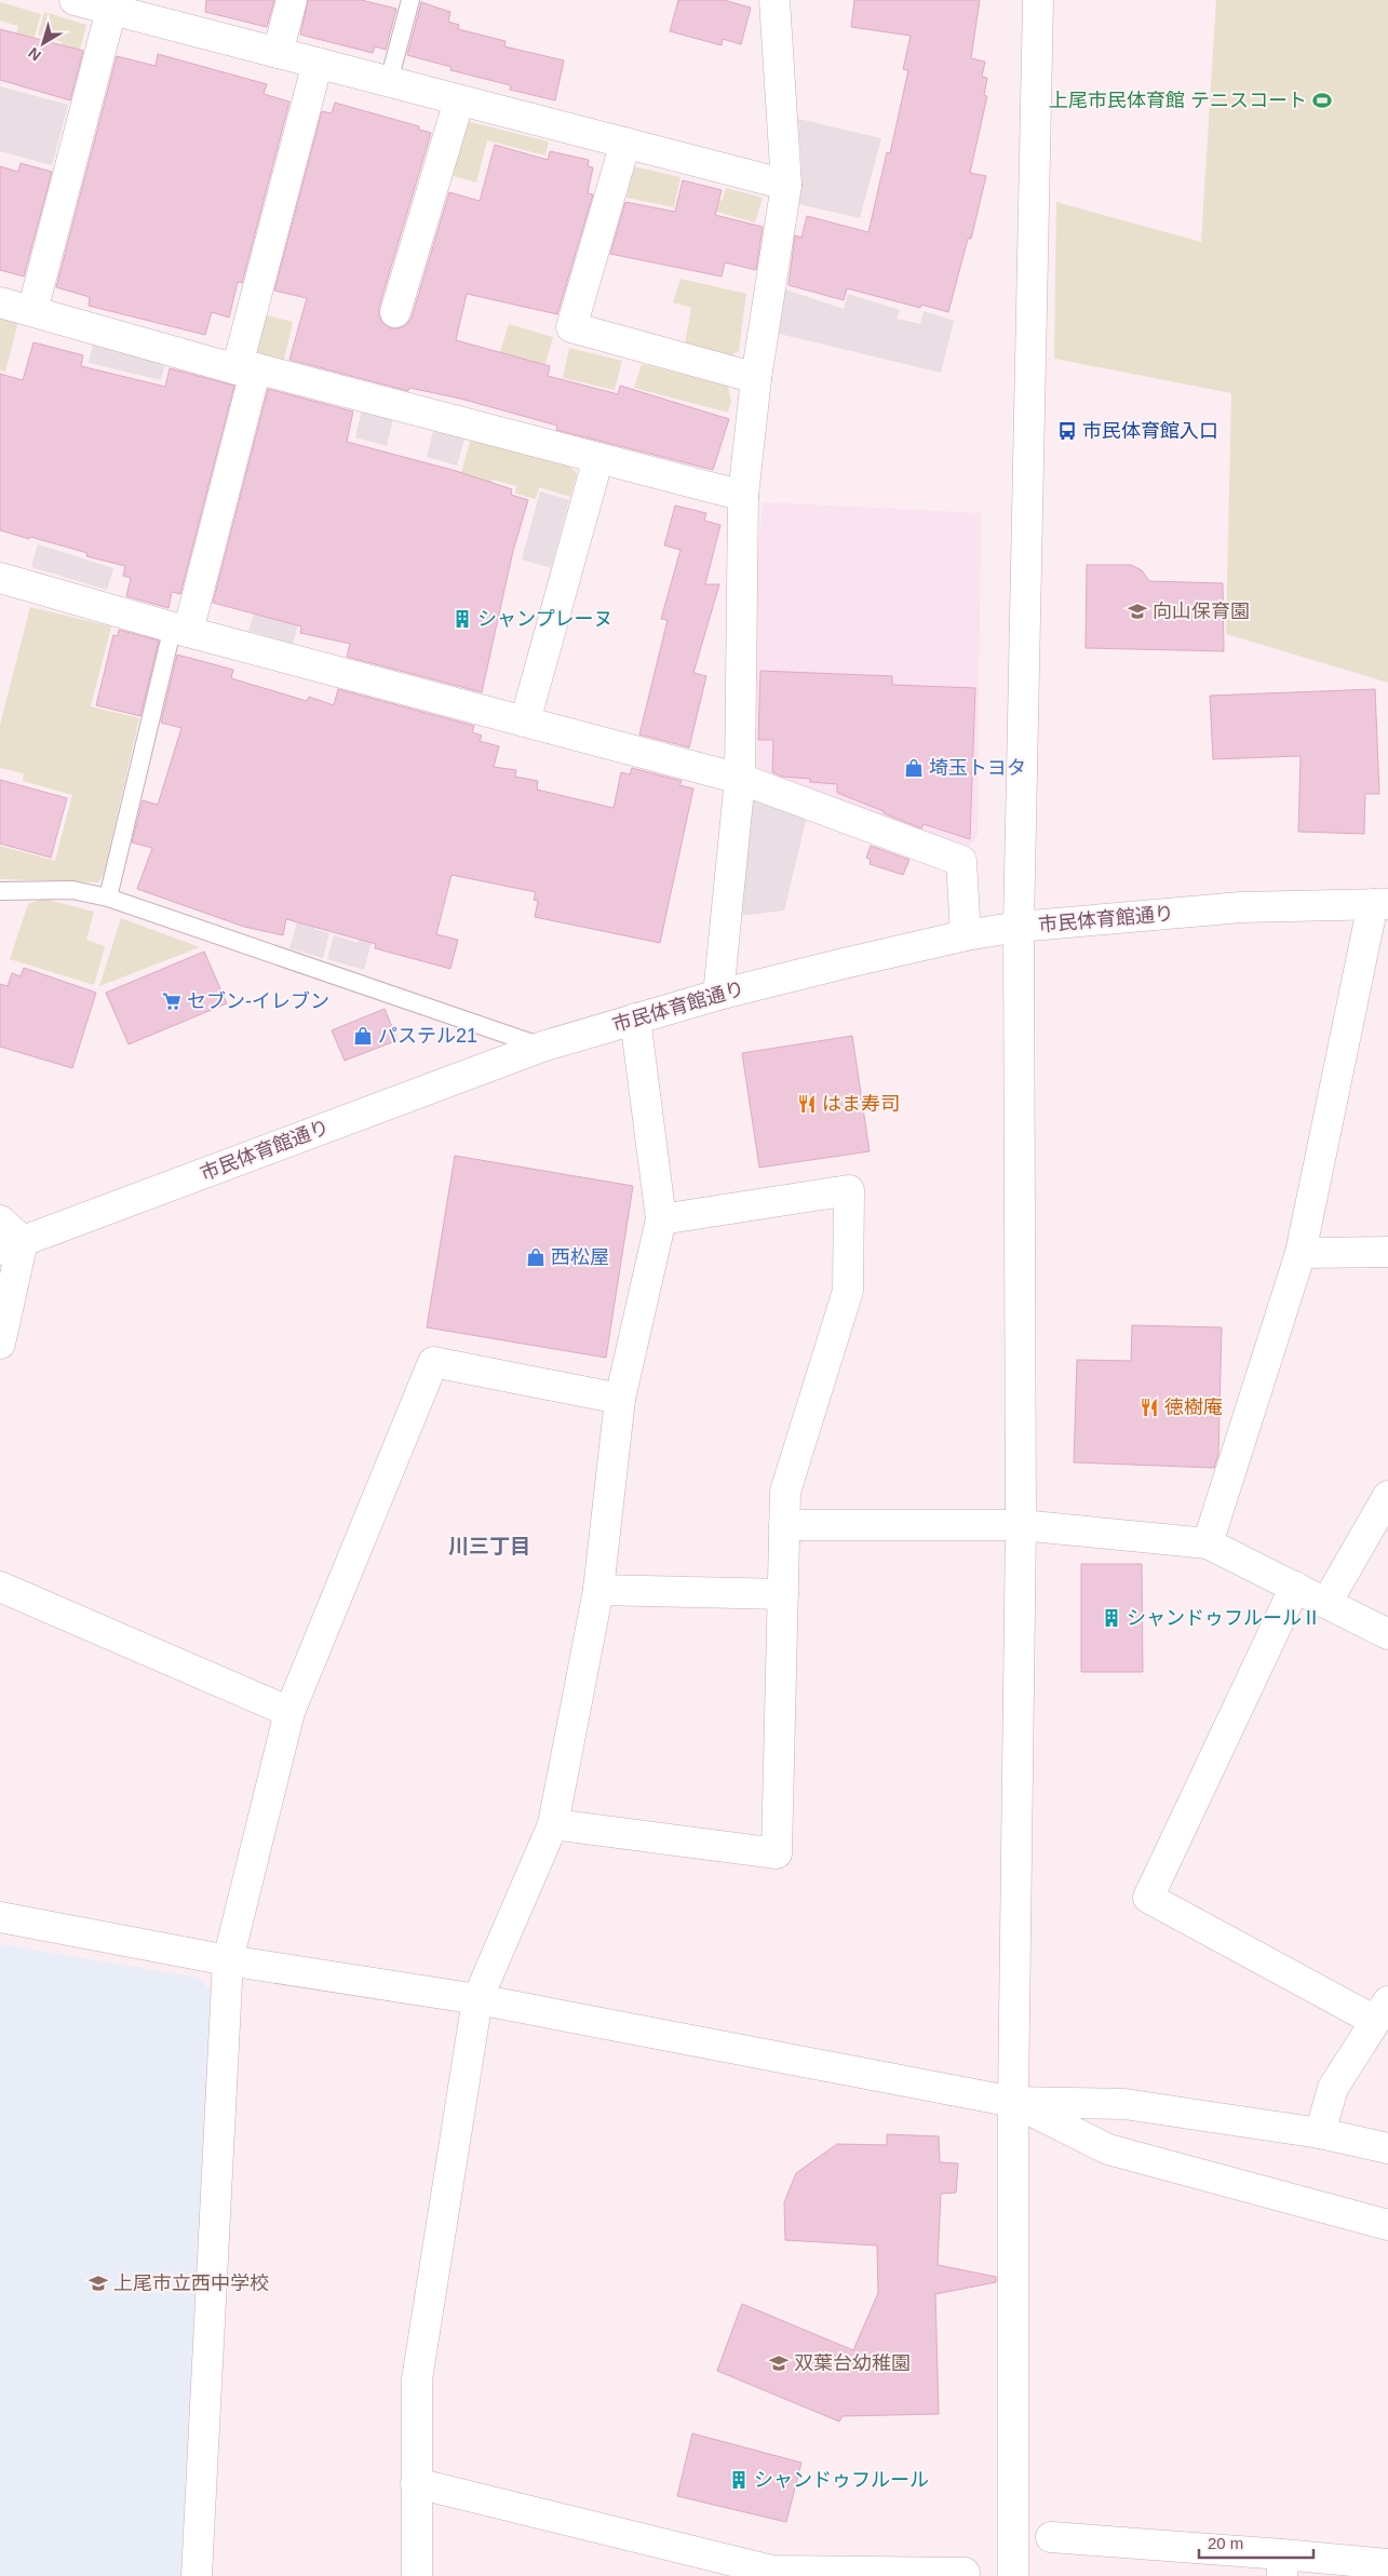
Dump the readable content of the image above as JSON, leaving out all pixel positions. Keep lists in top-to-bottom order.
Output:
{
  "streets": {
    "street": ["市民体育館通り"]
  },
  "districts": ["川三丁目"],
  "places": {
    "sports": ["上尾市民体育館 テニスコート"],
    "bus stop": ["市民体育館入口"],
    "school or university": ["向山保育園", "上尾市立西中学校", "双葉台幼稚園"],
    "building": ["シャンプレーヌ", "シャンドゥフルールⅡ", "シャンドゥフルール"],
    "shop": ["埼玉トヨタ", "パステル21", "西松屋"],
    "supermarket": ["セブン-イレブン"],
    "restaurant": ["はま寿司", "徳樹庵"]
  },
  "scale_bar": "20 m",
  "north": "bottom left"
}
